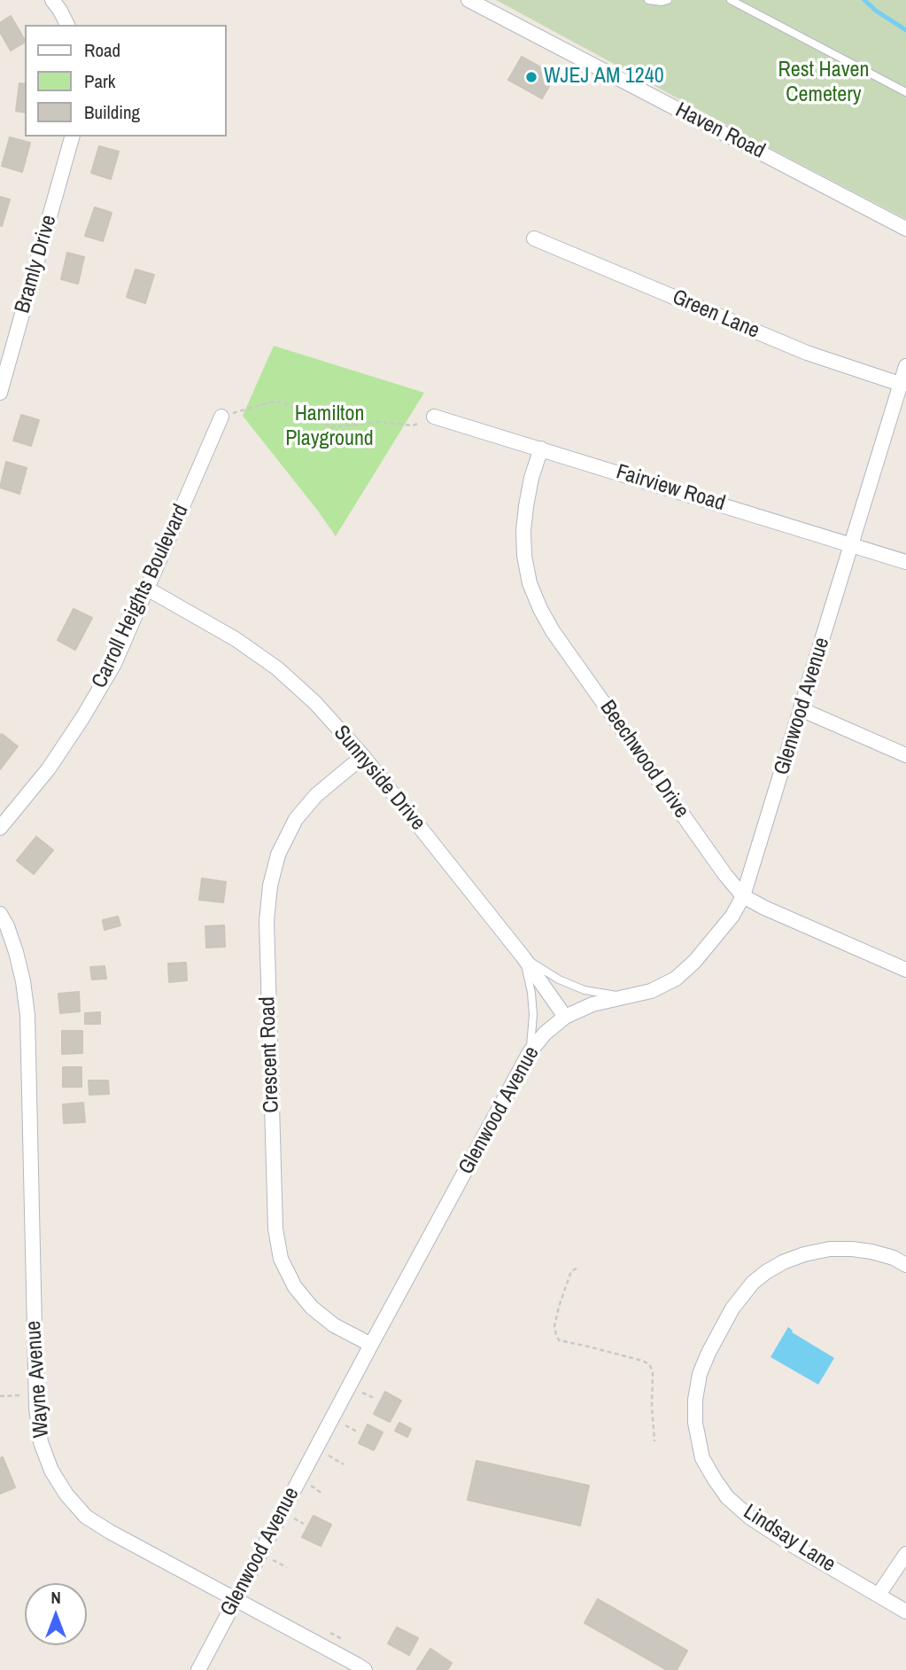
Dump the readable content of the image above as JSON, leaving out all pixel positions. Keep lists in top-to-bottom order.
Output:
{
  "streets": {
    "street": [
      "Haven Road",
      "Bramly Drive",
      "Green Lane",
      "Fairview Road",
      "Carroll Heights Boulevard",
      "Glenwood Avenue",
      "Beechwood Drive",
      "Sunnyside Drive",
      "Crescent Road",
      "Wayne Avenue",
      "Lindsay Lane"
    ]
  },
  "crossings": [
    ["Green Lane", "Glenwood Avenue"],
    ["Fairview Road", "Glenwood Avenue"],
    ["Fairview Road", "Beechwood Drive"],
    ["Carroll Heights Boulevard", "Sunnyside Drive"],
    ["Glenwood Avenue", "Beechwood Drive"],
    ["Glenwood Avenue", "Sunnyside Drive"],
    ["Glenwood Avenue", "Crescent Road"],
    ["Glenwood Avenue", "Wayne Avenue"],
    ["Sunnyside Drive", "Crescent Road"]
  ],
  "parks": ["Rest Haven Cemetery", "Hamilton Playground"],
  "places": ["WJEJ AM 1240"],
  "legend": ["Road", "Park", "Building"],
  "north": "top"
}
